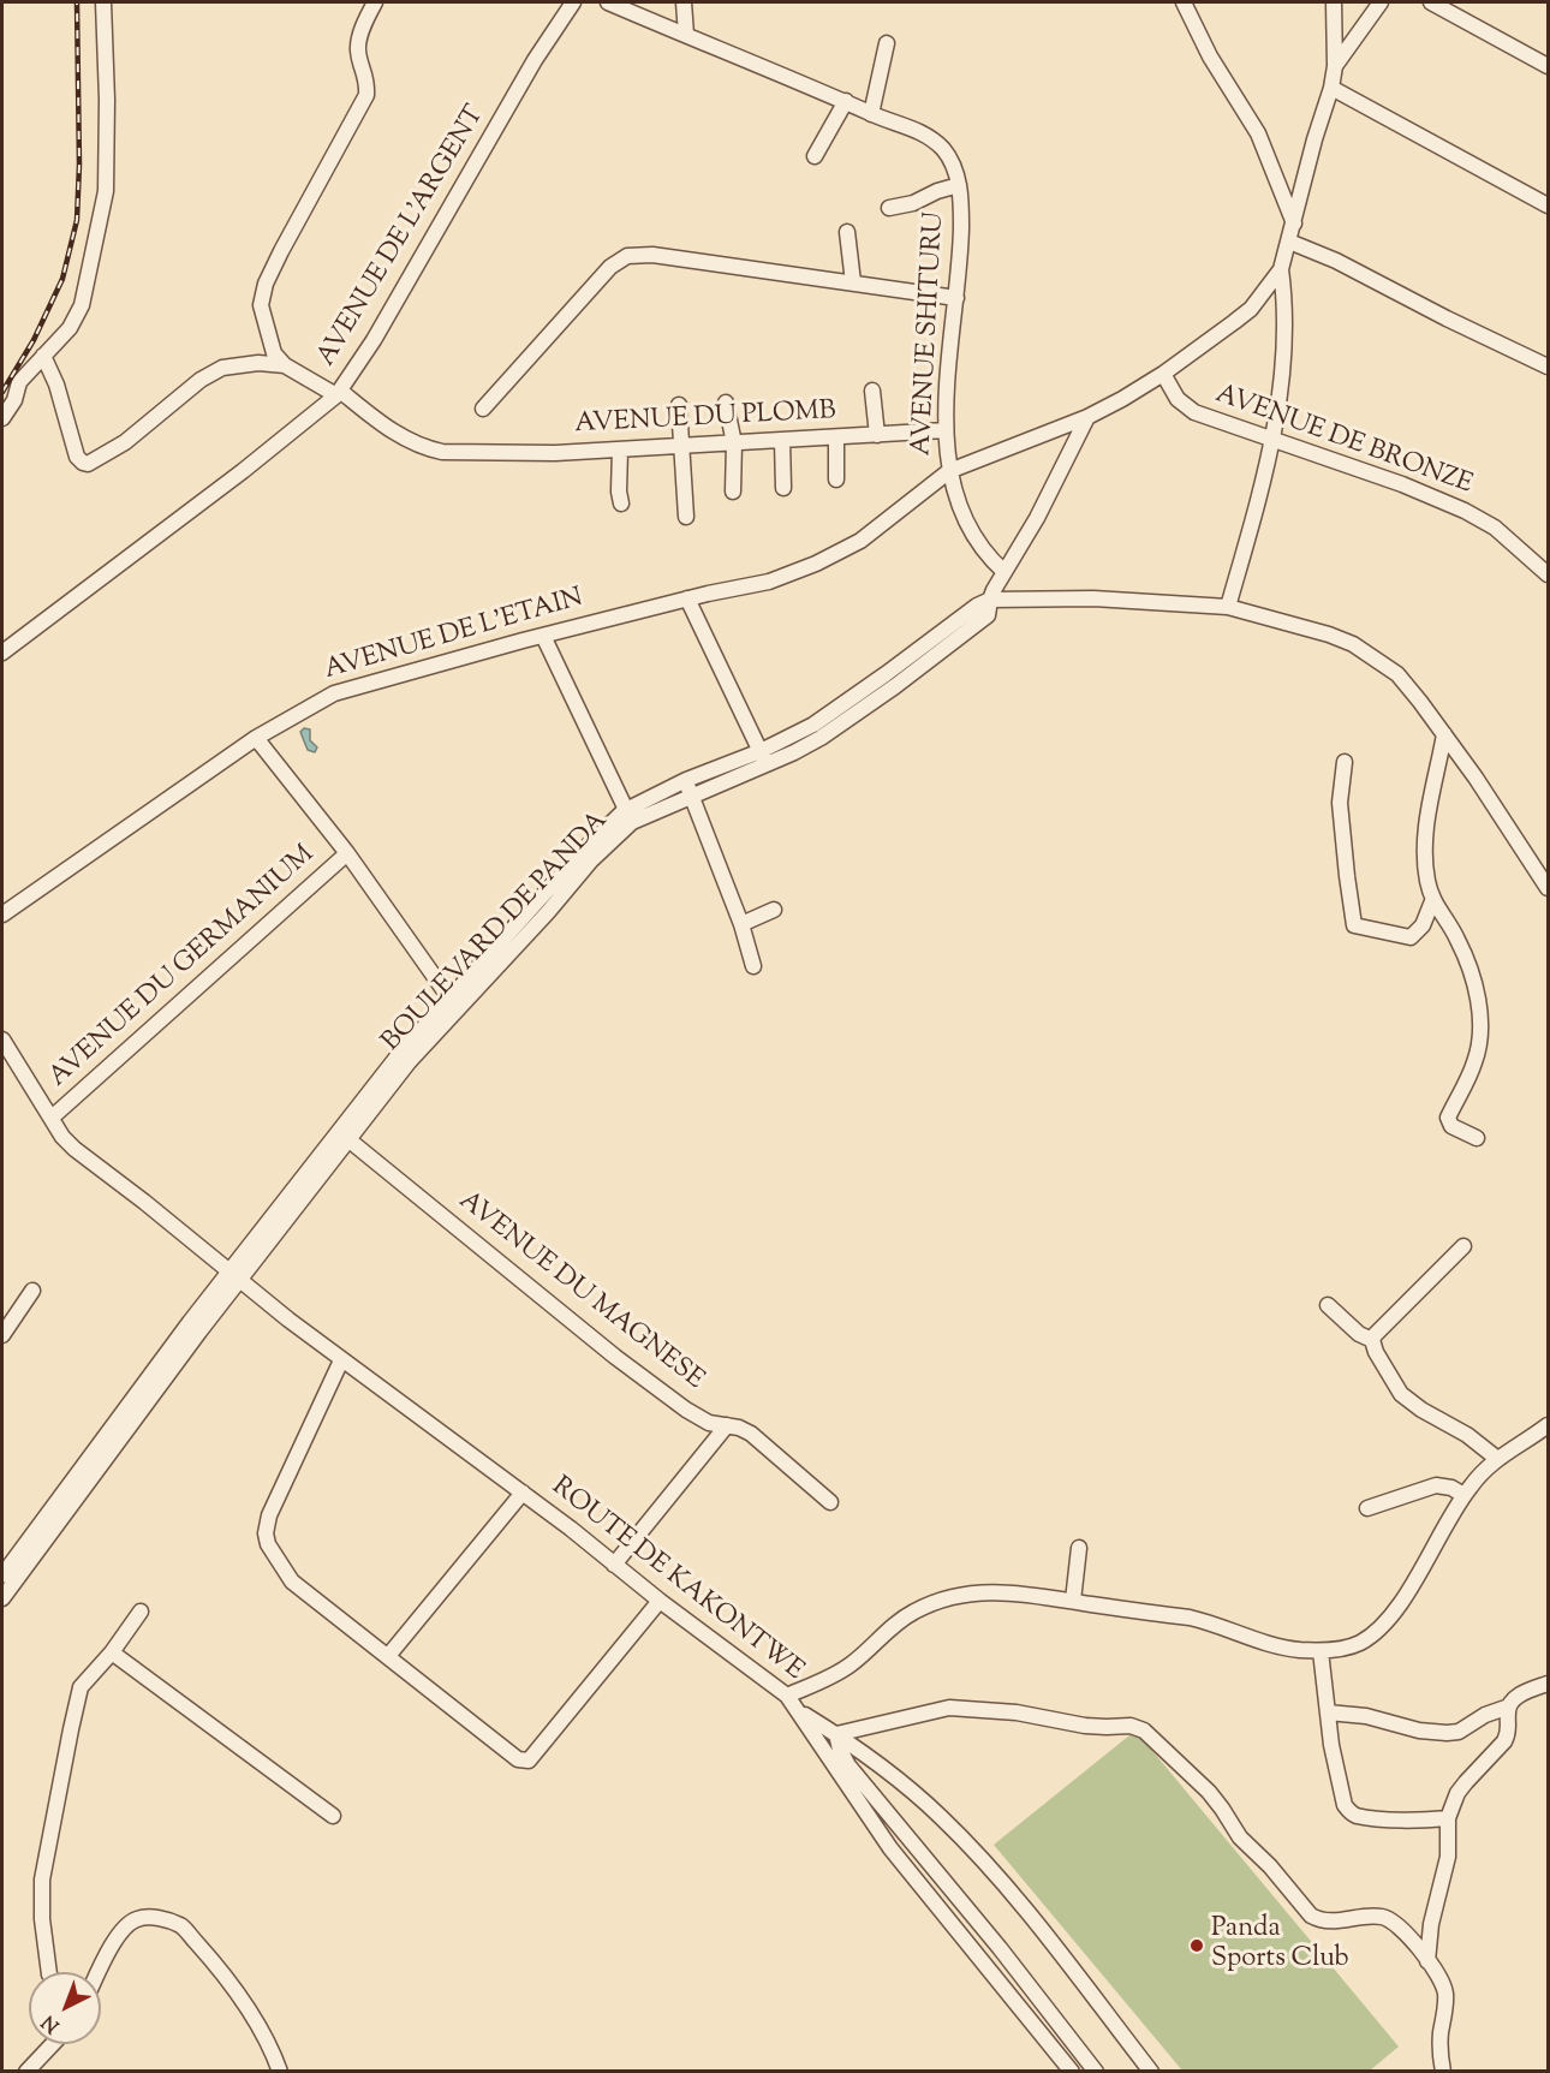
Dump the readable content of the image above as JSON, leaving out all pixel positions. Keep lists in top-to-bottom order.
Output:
{
  "streets": {
    "street": [
      "AVENUE DE L'ARGENT",
      "AVENUE SHITURU",
      "AVENUE DU PLOMB",
      "AVENUE DE BRONZE",
      "AVENUE DE L'ETAIN",
      "BOULEVARD DE PANDA",
      "AVENUE DU GERMANIUM",
      "AVENUE DU MAGNESE",
      "ROUTE DE KAKONTWE"
    ]
  },
  "crossings": [
    ["AVENUE DE L'ARGENT", "AVENUE DU PLOMB"],
    ["AVENUE SHITURU", "AVENUE DU PLOMB"],
    ["AVENUE SHITURU", "AVENUE DE L'ETAIN"],
    ["AVENUE SHITURU", "BOULEVARD DE PANDA"],
    ["AVENUE DE L'ETAIN", "BOULEVARD DE PANDA"],
    ["BOULEVARD DE PANDA", "AVENUE DU MAGNESE"],
    ["BOULEVARD DE PANDA", "ROUTE DE KAKONTWE"]
  ],
  "places": ["Panda Sports Club"],
  "north": "bottom left"
}
